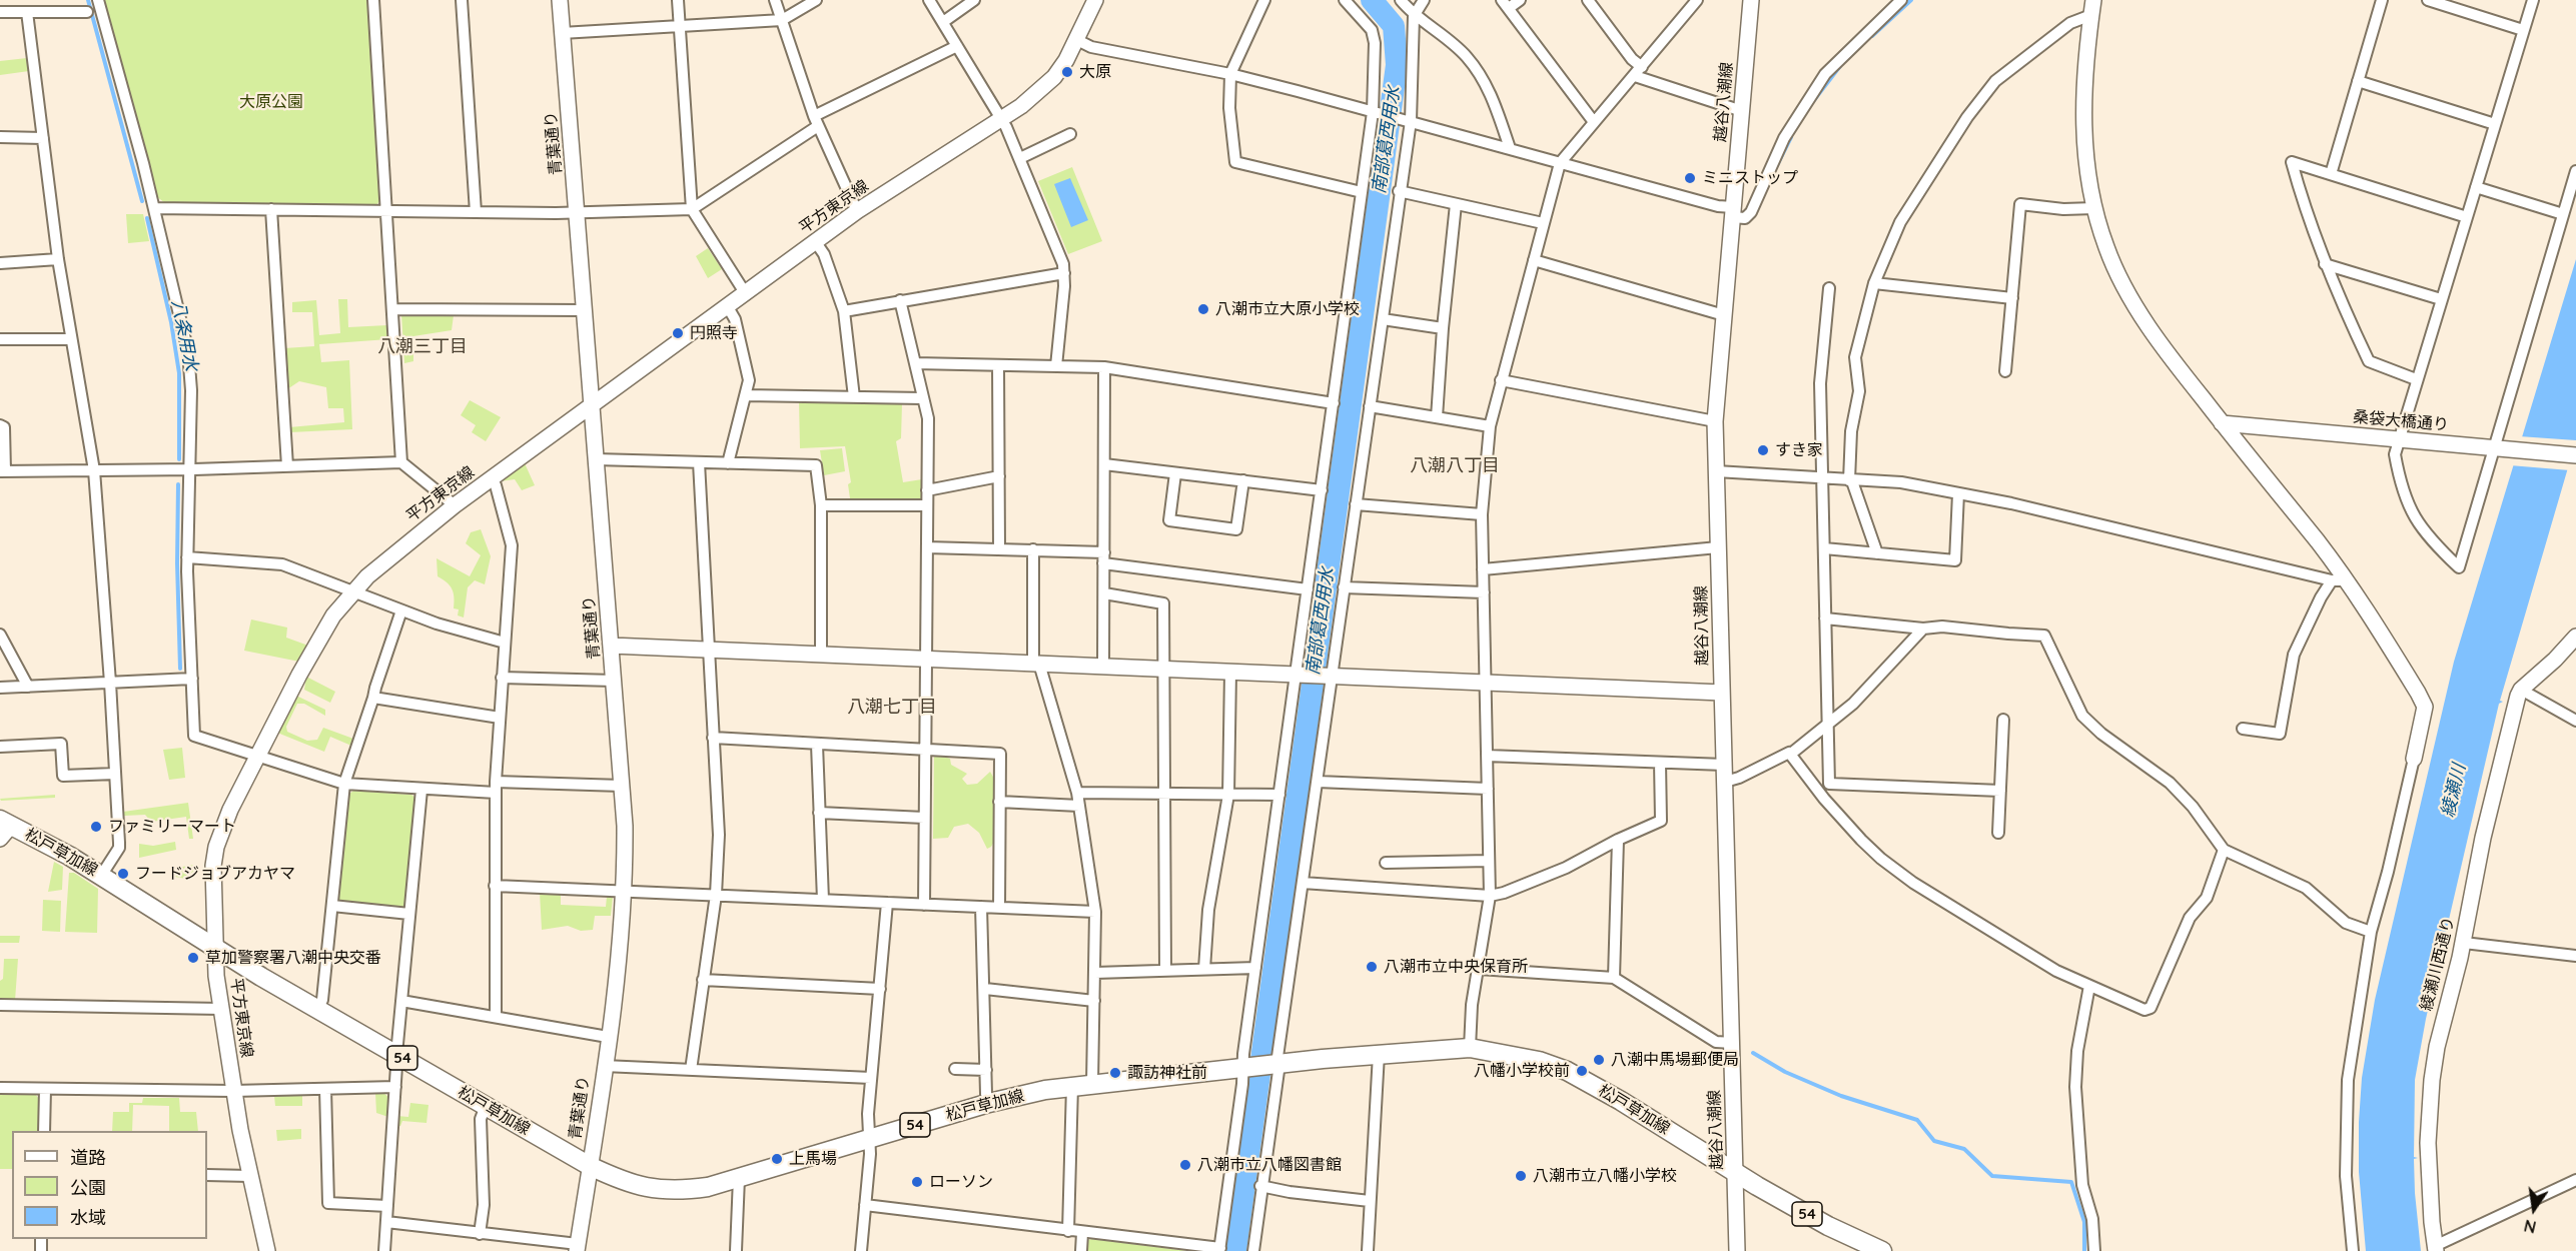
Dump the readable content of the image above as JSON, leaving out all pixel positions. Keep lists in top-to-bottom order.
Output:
{
  "streets": {
    "main road": ["松戸草加線", "54"],
    "street": [
      "越谷八潮線",
      "青葉通り",
      "平方東京線",
      "桑袋大橋通り",
      "綾瀬川西通り"
    ]
  },
  "crossings": [
    ["越谷八潮線", "松戸草加線"],
    ["青葉通り", "平方東京線"],
    ["青葉通り", "松戸草加線"],
    ["平方東京線", "松戸草加線"]
  ],
  "districts": ["八潮三丁目", "八潮八丁目", "八潮七丁目"],
  "water": ["南部葛西用水", "八条用水", "綾瀬川"],
  "parks": ["大原公園"],
  "places": [
    "大原",
    "ミニストップ",
    "八潮市立大原小学校",
    "円照寺",
    "すき家",
    "ファミリーマート",
    "フードジョブアカヤマ",
    "草加警察署八潮中央交番",
    "八潮市立中央保育所",
    "八潮中馬場郵便局",
    "八幡小学校前",
    "諏訪神社前",
    "上馬場",
    "八潮市立八幡図書館",
    "八潮市立八幡小学校",
    "ローソン"
  ],
  "legend": ["道路", "公園", "水域"],
  "north": "bottom"
}
